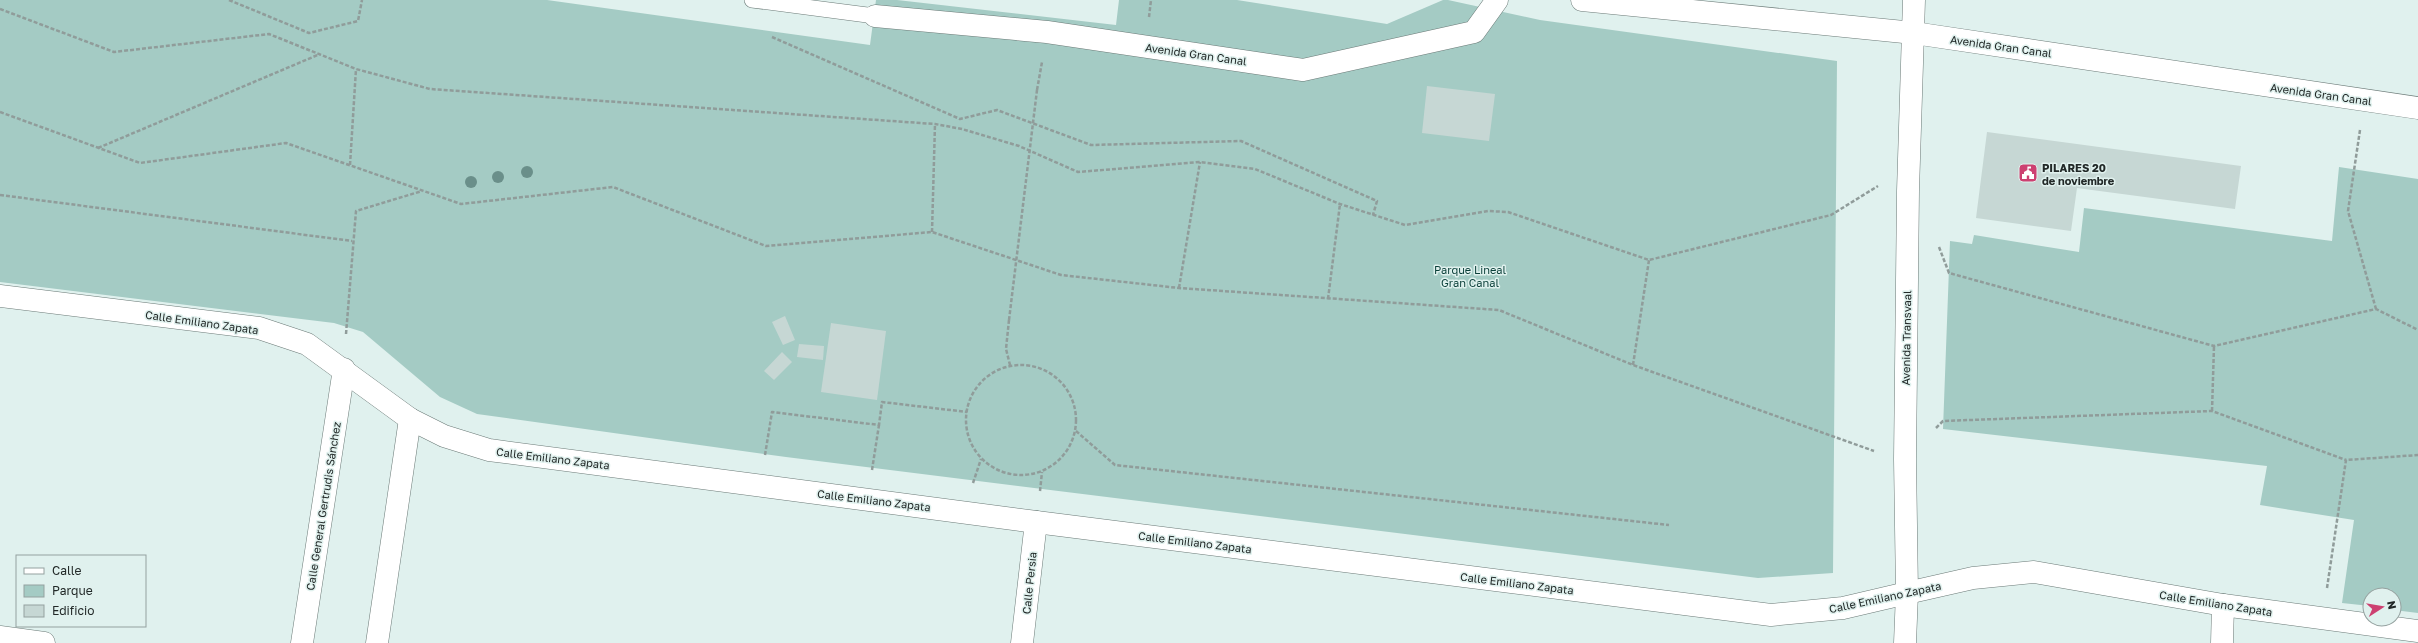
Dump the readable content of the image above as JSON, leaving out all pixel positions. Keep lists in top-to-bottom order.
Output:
{
  "streets": {
    "street": [
      "Avenida Gran Canal",
      "Calle Emiliano Zapata",
      "Avenida Transvaal",
      "Calle General Gertrudis Sánchez",
      "Calle Persia"
    ]
  },
  "crossings": [
    ["Avenida Gran Canal", "Avenida Transvaal"],
    ["Calle Emiliano Zapata", "Avenida Transvaal"],
    ["Calle Emiliano Zapata", "Calle General Gertrudis Sánchez"],
    ["Calle Emiliano Zapata", "Calle Persia"]
  ],
  "parks": ["Parque Lineal Gran Canal"],
  "places": {
    "public building": ["PILARES 20 de noviembre"]
  },
  "legend": ["Calle", "Parque", "Edificio"],
  "north": "right"
}
